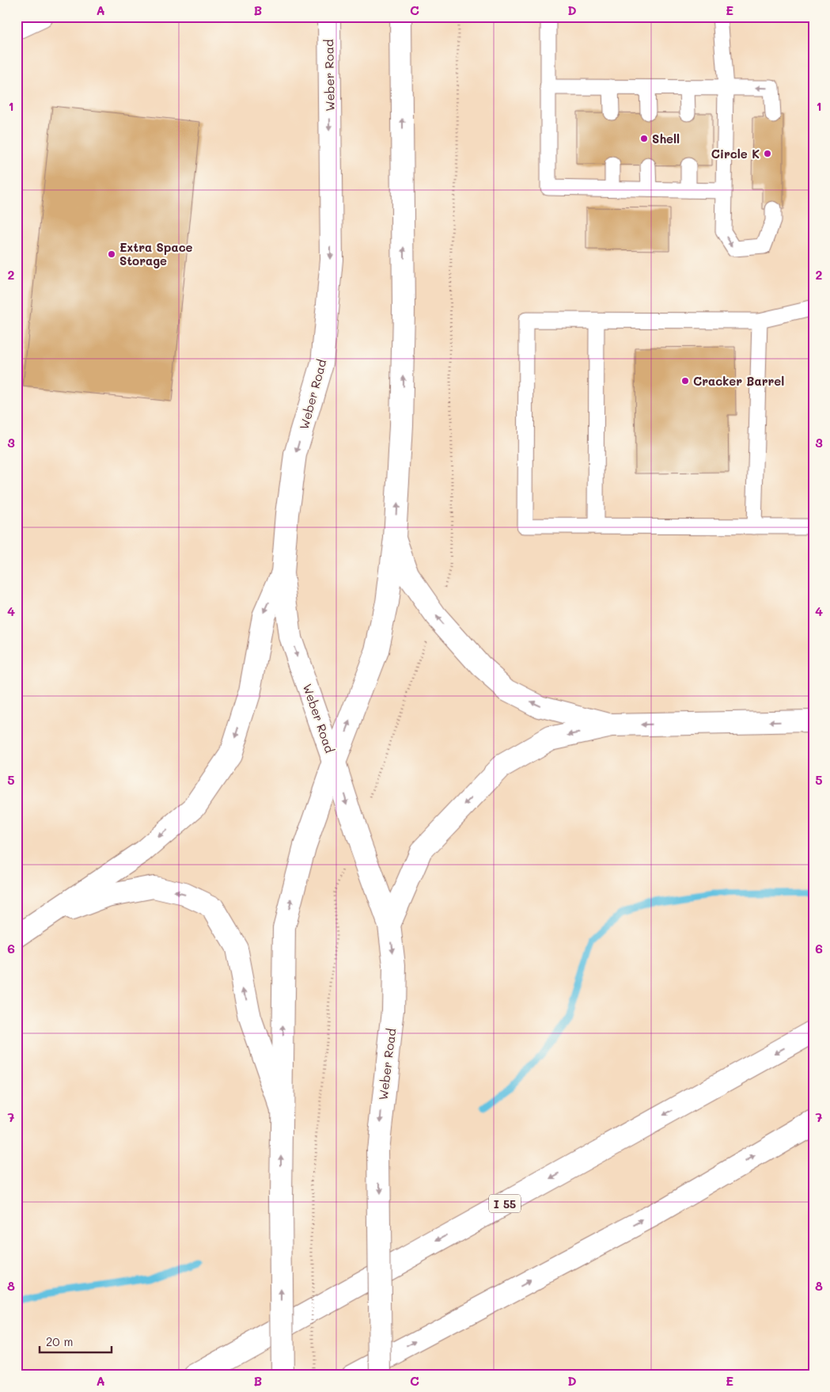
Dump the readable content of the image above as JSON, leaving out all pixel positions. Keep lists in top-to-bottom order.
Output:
{
  "streets": {
    "main road": ["Weber Road", "I 55"]
  },
  "places": [
    "Shell",
    "Circle K",
    "Extra Space Storage",
    "Cracker Barrel"
  ],
  "scale_bar": "20 m",
  "grid": {
    "columns": [
      "A",
      "B",
      "C",
      "D",
      "E"
    ],
    "rows": [
      "1",
      "2",
      "3",
      "4",
      "5",
      "6",
      "7",
      "8"
    ]
  }
}
